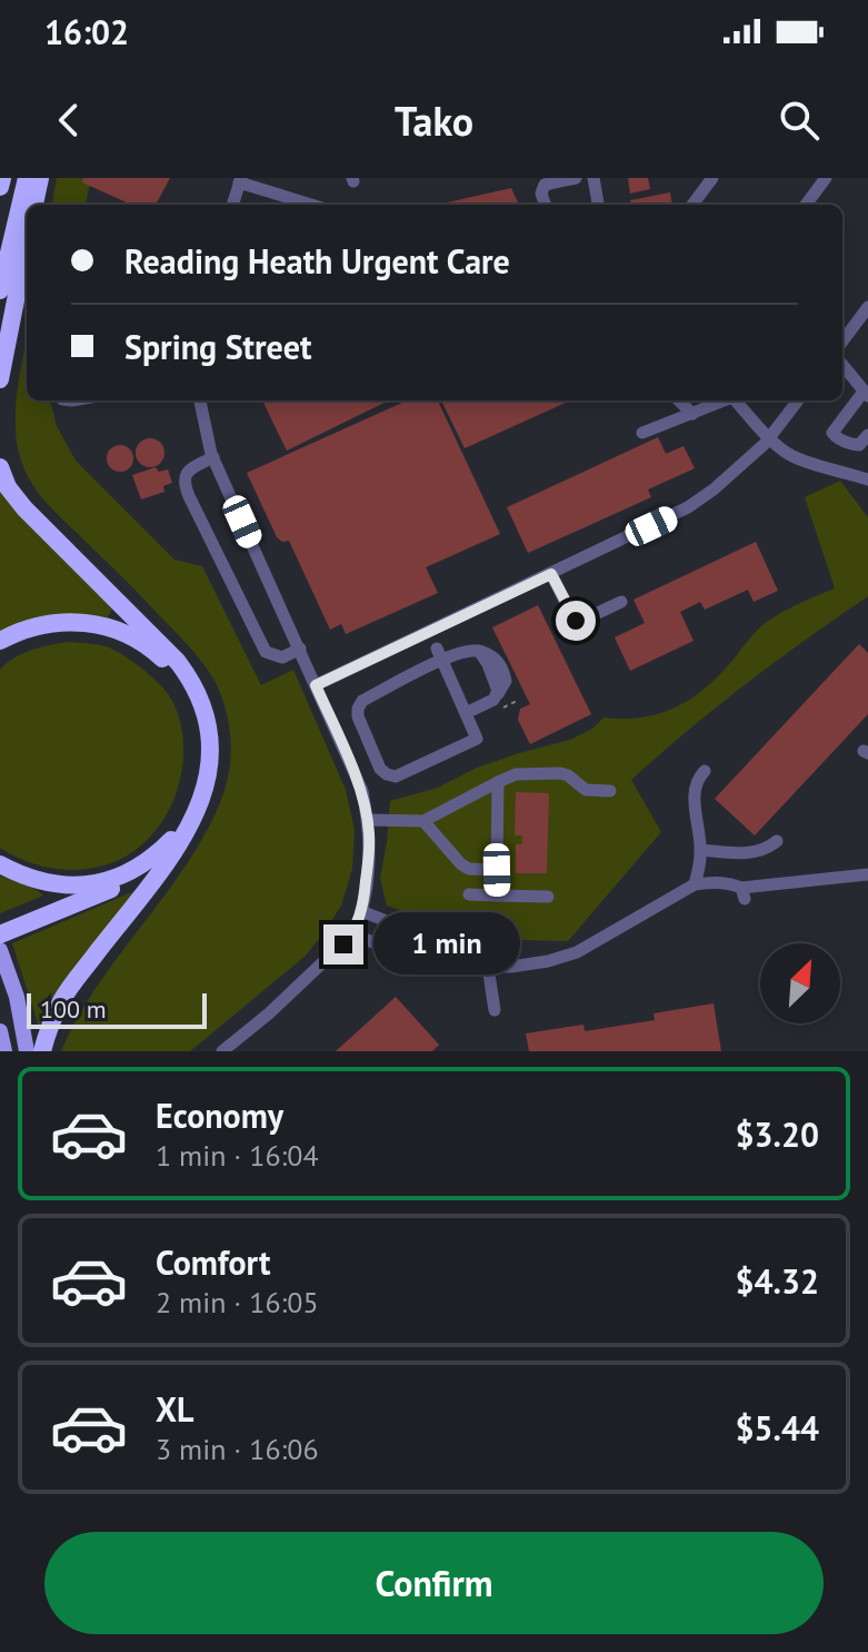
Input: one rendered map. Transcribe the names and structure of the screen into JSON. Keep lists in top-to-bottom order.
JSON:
{
  "scale_bar": "100 m",
  "north": "top right",
  "page": {
    "status": "16:02",
    "header": "Tako",
    "banner": ["Reading Heath Urgent Care", "Spring Street"],
    "bubble": "1 min",
    "scale": "100 m",
    "list": [
      {
        "name": "Economy",
        "note": "1 min · 16:04",
        "value": "$3.20"
      },
      {
        "name": "Comfort",
        "note": "2 min · 16:05",
        "value": "$4.32"
      },
      {
        "name": "XL",
        "note": "3 min · 16:06",
        "value": "$5.44"
      }
    ],
    "buttons": "Confirm"
  }
}
